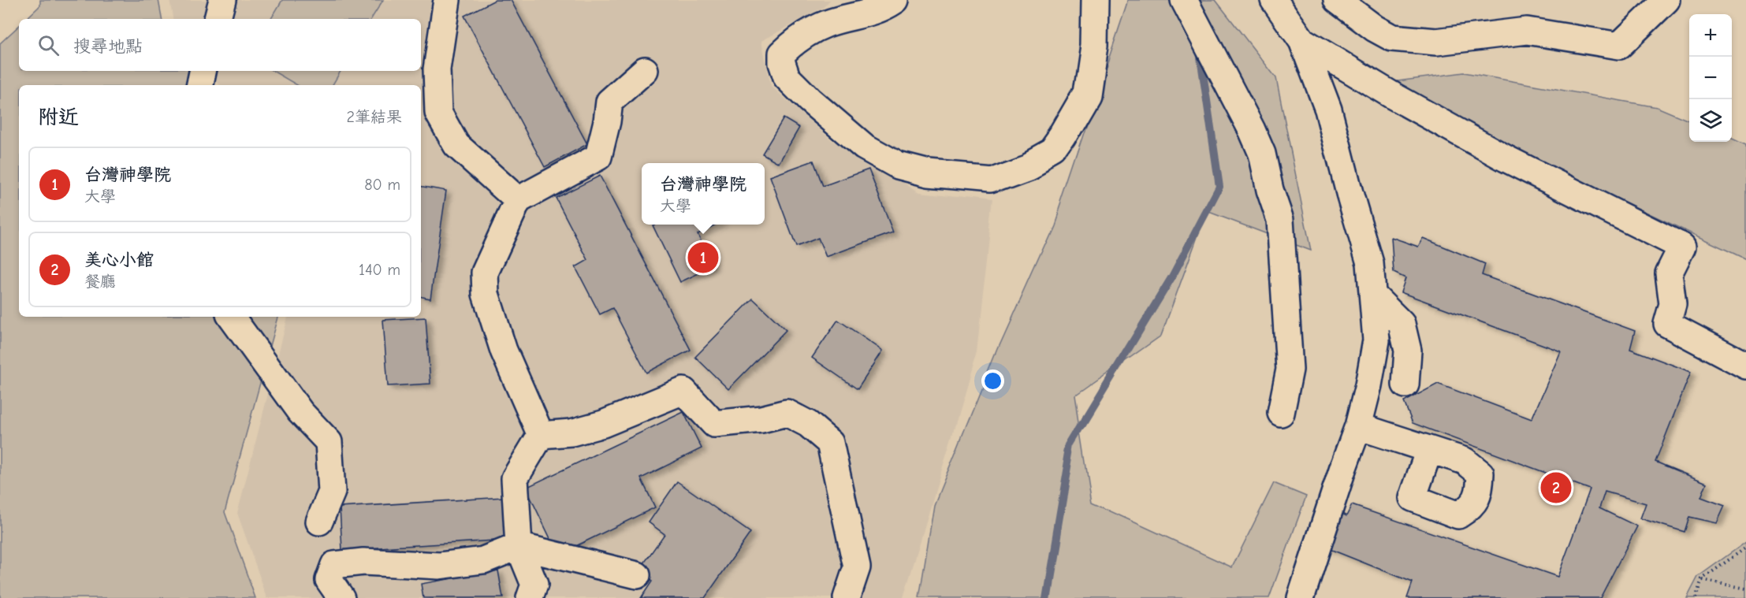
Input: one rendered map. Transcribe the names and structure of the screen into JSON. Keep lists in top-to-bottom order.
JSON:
{
  "page": {
    "map_buttons": ["+", "−"],
    "search": "搜尋地點",
    "heading": ["附近", "2筆結果"],
    "list": [
      {
        "mark": "1",
        "name": "台灣神學院",
        "note": "大學",
        "value": "80 m"
      },
      {
        "mark": "2",
        "name": "美心小館",
        "note": "餐廳",
        "value": "140 m"
      }
    ],
    "popup": ["台灣神學院", "大學"],
    "pins": ["1", "2"]
  }
}
